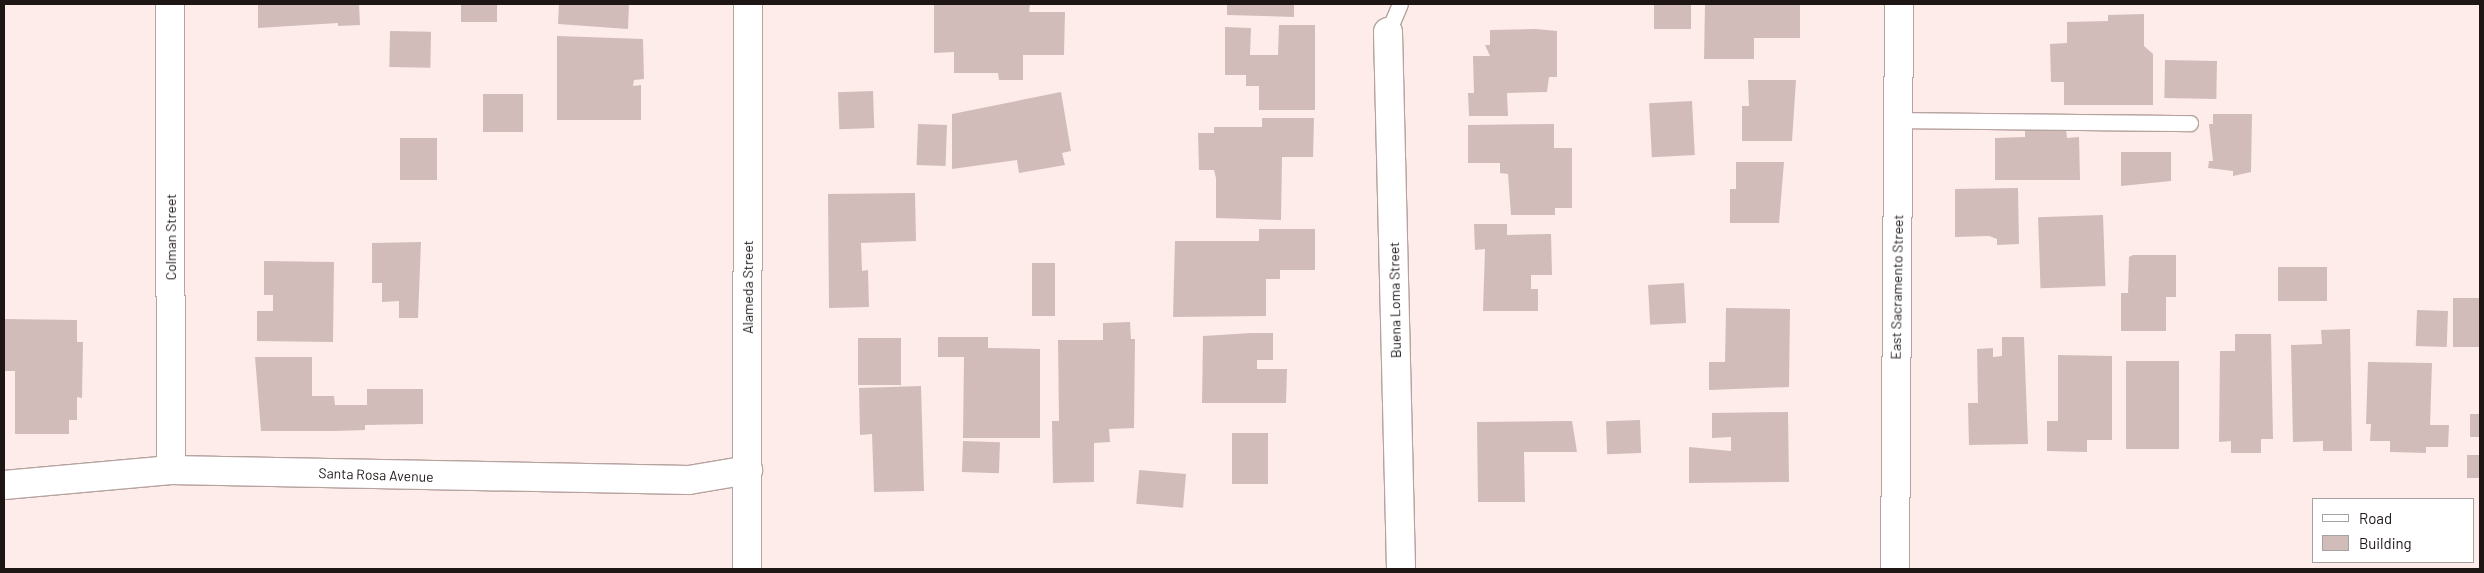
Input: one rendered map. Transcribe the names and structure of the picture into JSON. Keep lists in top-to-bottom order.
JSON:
{
  "streets": {
    "street": [
      "Colman Street",
      "Alameda Street",
      "East Sacramento Street",
      "Buena Loma Street",
      "Santa Rosa Avenue"
    ]
  },
  "crossings": [
    ["Colman Street", "Santa Rosa Avenue"],
    ["Alameda Street", "Santa Rosa Avenue"]
  ],
  "legend": ["Road", "Building"]
}
